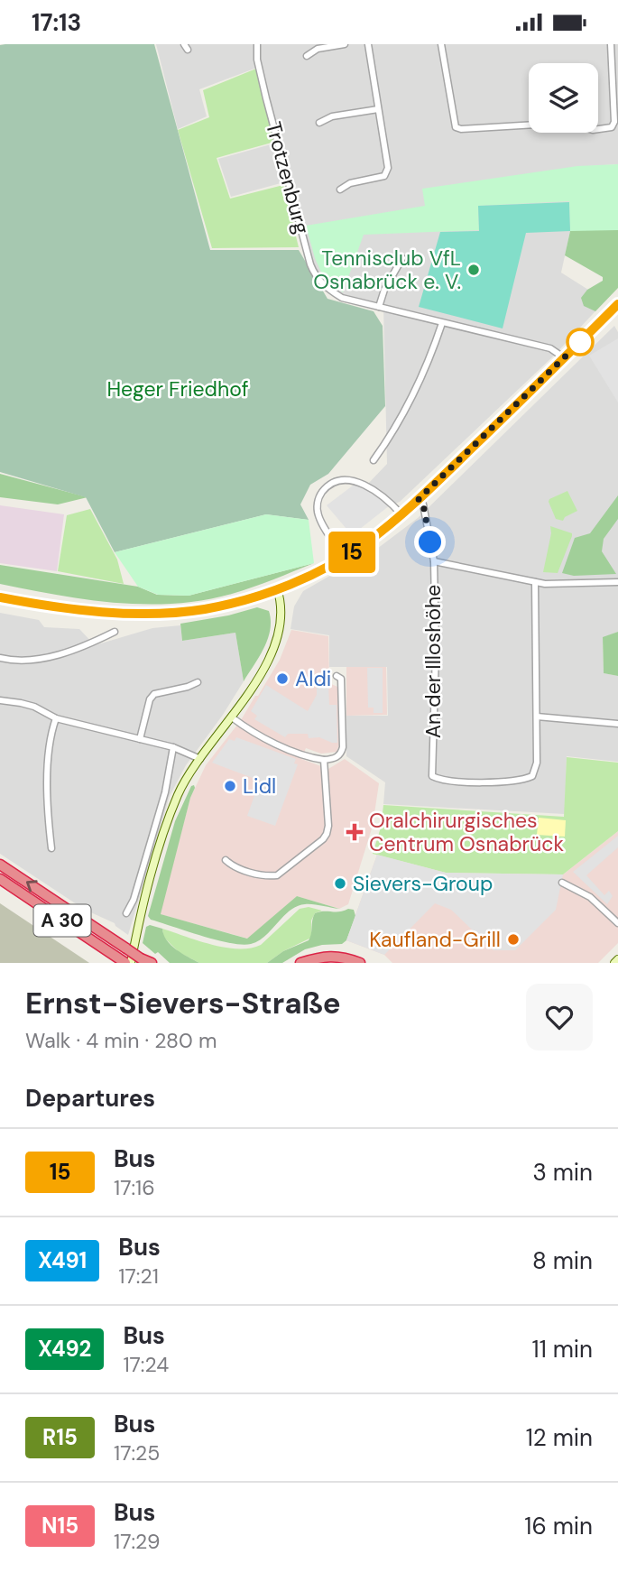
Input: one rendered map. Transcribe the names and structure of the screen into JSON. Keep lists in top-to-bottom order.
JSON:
{
  "streets": {
    "highway": ["A 30"],
    "street": ["Trotzenburg", "An der Illoshöhe"]
  },
  "parks": ["Heger Friedhof"],
  "places": {
    "other": [
      "Tennisclub VfL Osnabrück e. V.",
      "Aldi",
      "Lidl",
      "Sievers-Group",
      "Kaufland-Grill"
    ],
    "health": ["Oralchirurgisches Centrum Osnabrück"]
  },
  "lines": ["bus line 15"],
  "page": {
    "status": "17:13",
    "on_map": "15",
    "heading": [
      ["Ernst-Sievers-Straße", "Walk · 4 min · 280 m"],
      "Departures"
    ],
    "list": [
      {
        "mark": "15",
        "name": "Bus",
        "note": "17:16",
        "value": "3 min"
      },
      {
        "mark": "X491",
        "name": "Bus",
        "note": "17:21",
        "value": "8 min"
      },
      {
        "mark": "X492",
        "name": "Bus",
        "note": "17:24",
        "value": "11 min"
      },
      {
        "mark": "R15",
        "name": "Bus",
        "note": "17:25",
        "value": "12 min"
      },
      {
        "mark": "N15",
        "name": "Bus",
        "note": "17:29",
        "value": "16 min"
      }
    ]
  }
}
